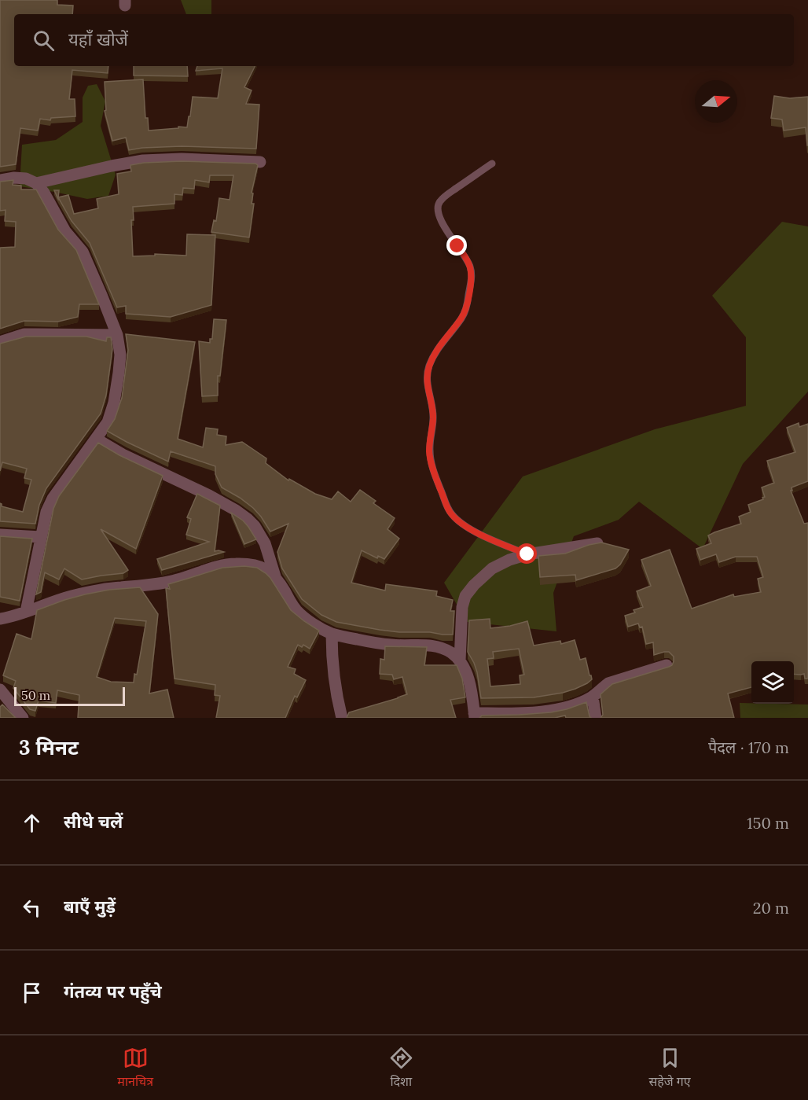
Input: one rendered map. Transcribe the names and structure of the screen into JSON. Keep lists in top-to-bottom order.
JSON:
{
  "scale_bar": "50 m",
  "north": "right",
  "page": {
    "search": "यहाँ खोजें",
    "scale": "50 m",
    "heading": ["3 मिनट", "पैदल · 170 m"],
    "list": [
      ["सीधे चलें", "150 m"],
      ["बाएँ मुड़ें", "20 m"],
      "गंतव्य पर पहुँचे"
    ],
    "nav": ["मानचित्र", "दिशा", "सहेजे गए"]
  }
}
